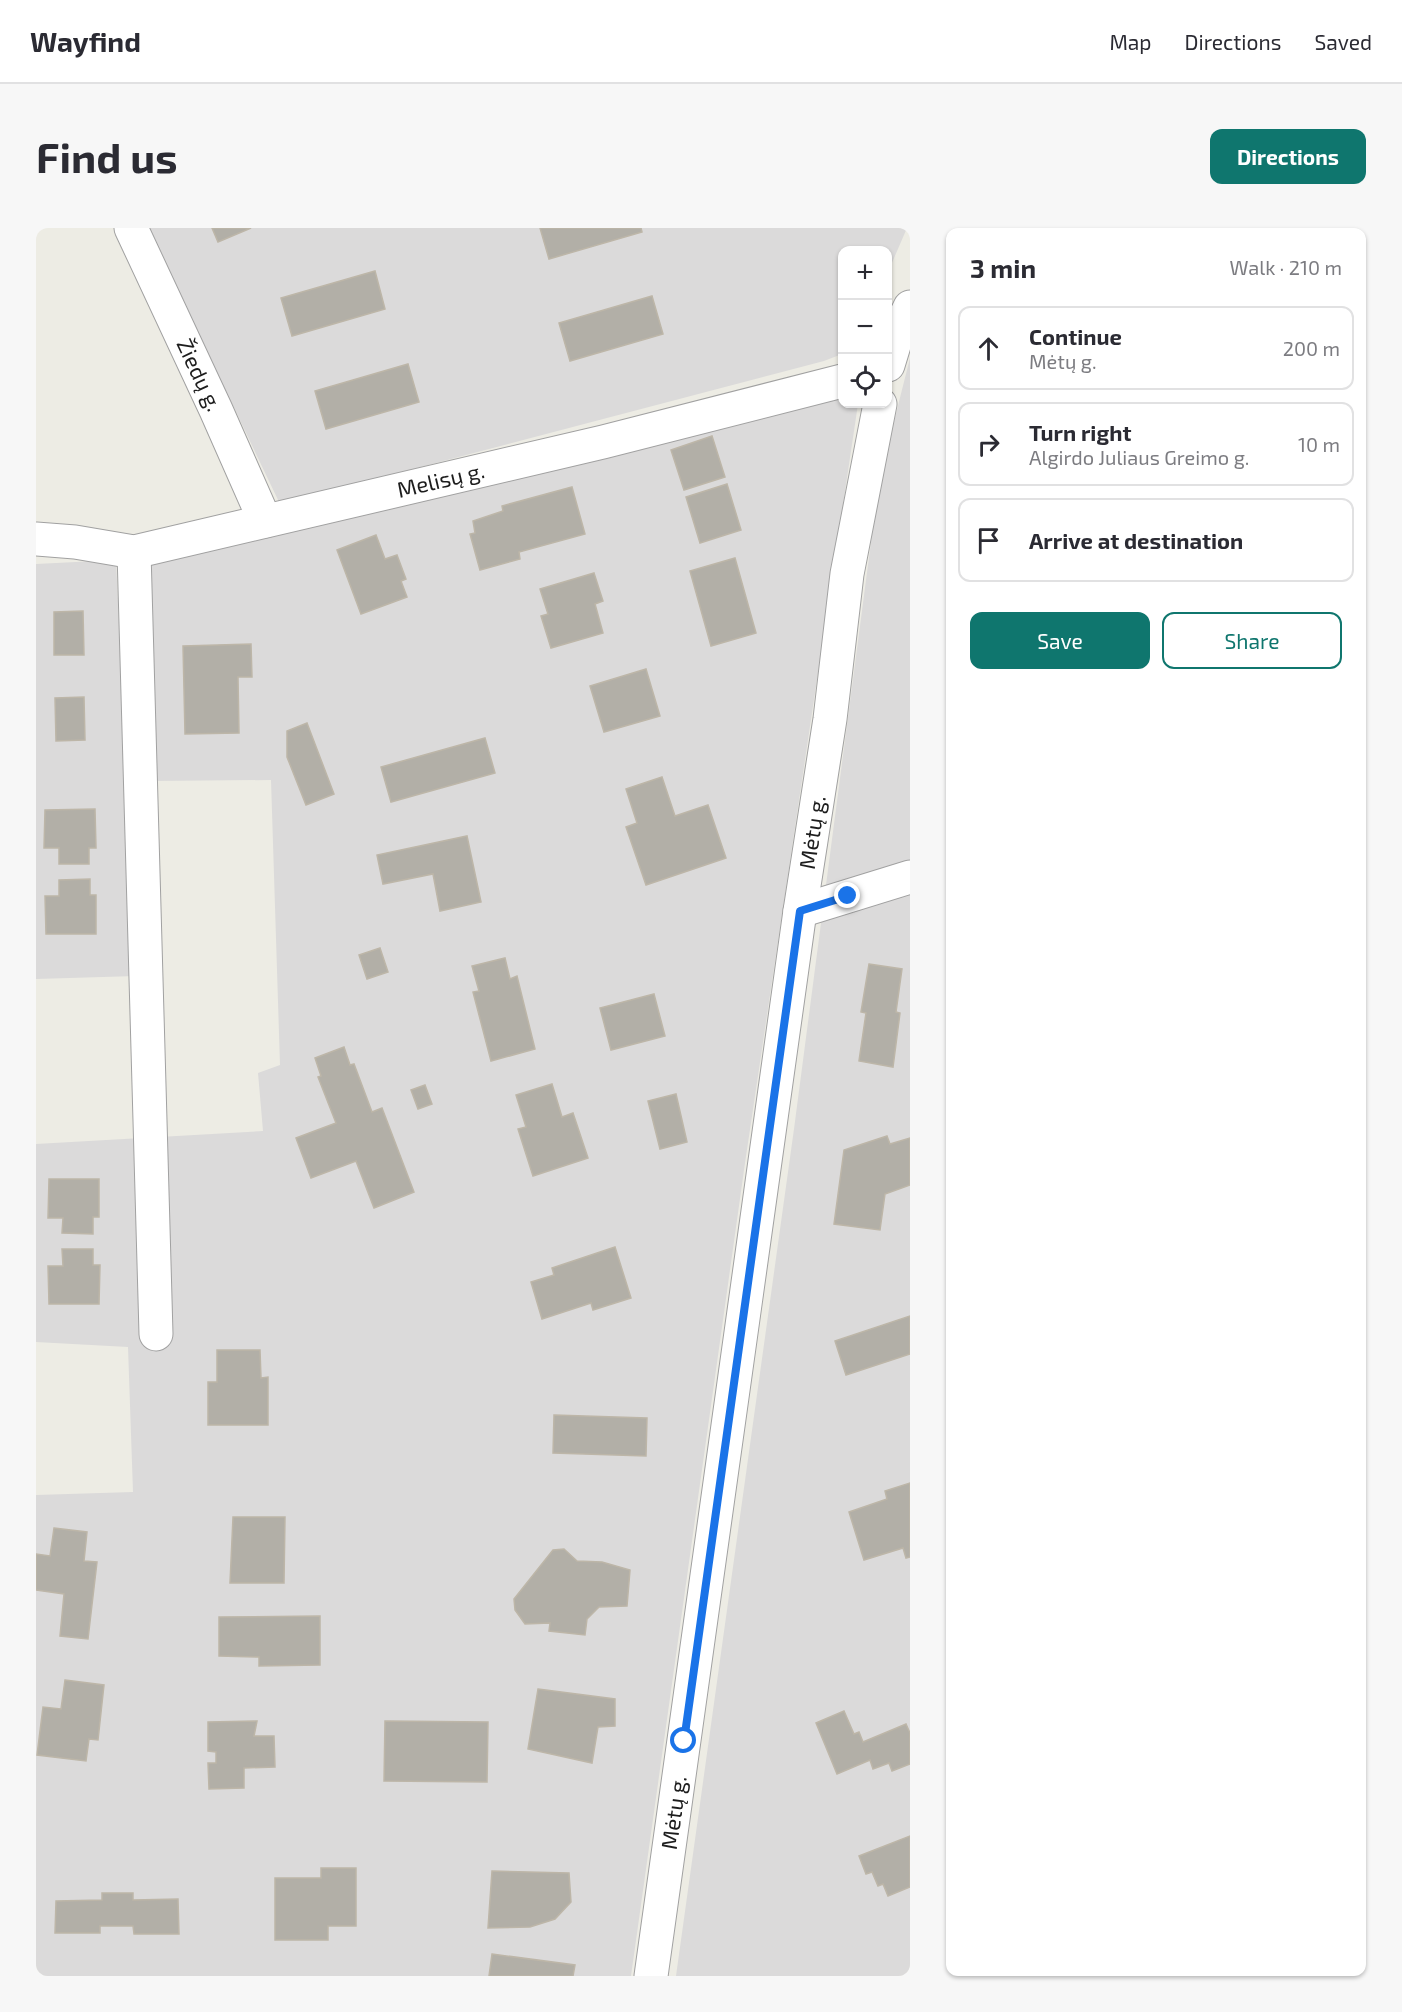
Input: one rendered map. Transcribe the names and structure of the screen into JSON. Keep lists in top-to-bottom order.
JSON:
{
  "streets": {
    "street": ["Žiedų g.", "Melisų g.", "Mėtų g."]
  },
  "crossings": [
    ["Žiedų g.", "Melisų g."]
  ],
  "page": {
    "header": "Wayfind",
    "nav": ["Map", "Directions", "Saved"],
    "buttons": [
      "Directions",
      ["Save", "Share"]
    ],
    "title": "Find us",
    "heading": ["3 min", "Walk · 210 m"],
    "map_buttons": ["+", "−"],
    "list": [
      ["Continue", "Mėtų g.", "200 m"],
      ["Turn right", "Algirdo Juliaus Greimo g.", "10 m"],
      "Arrive at destination"
    ]
  }
}
